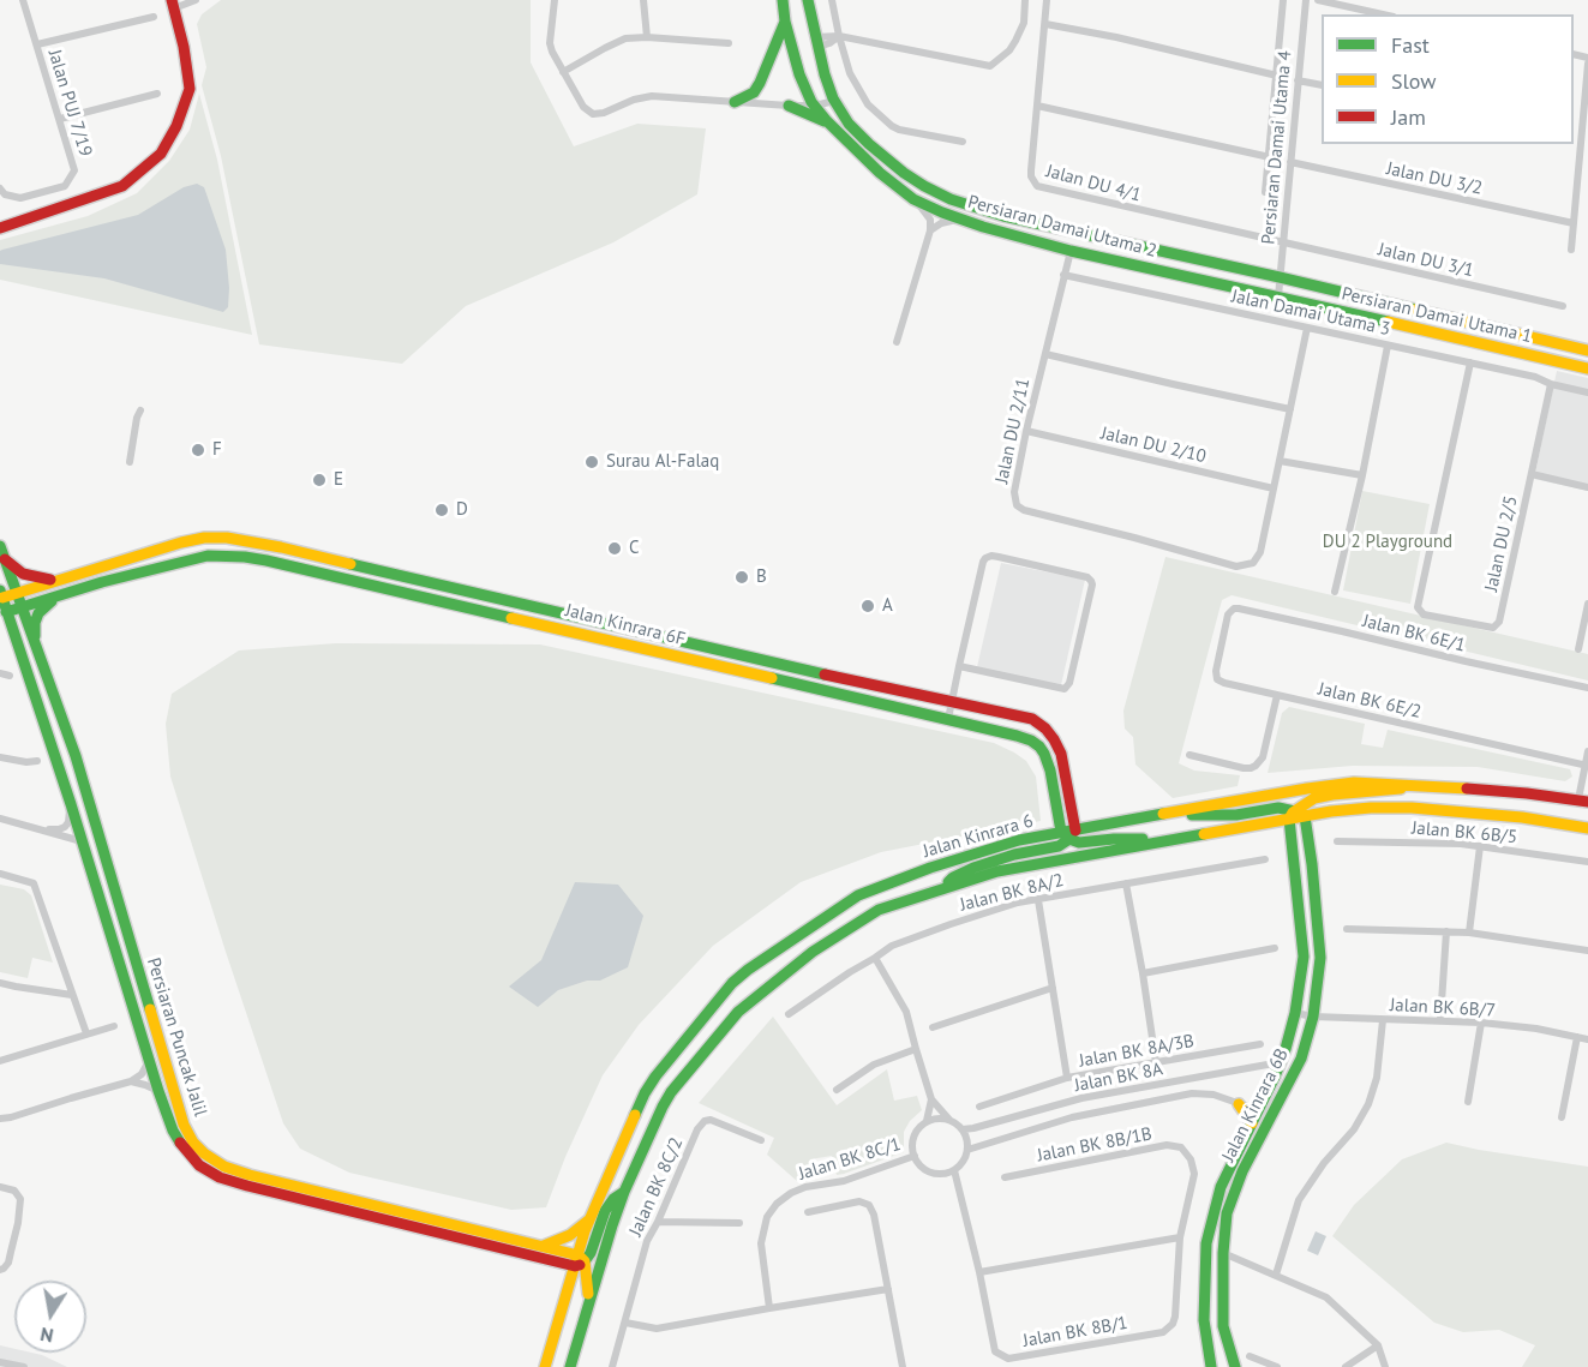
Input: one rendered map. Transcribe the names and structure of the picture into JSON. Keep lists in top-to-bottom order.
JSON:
{
  "streets": {
    "main road": [
      "Persiaran Damai Utama 2",
      "Persiaran Damai Utama 1",
      "Jalan Kinrara 6F",
      "Jalan Kinrara 6",
      "Persiaran Puncak Jalil",
      "Jalan Kinrara 6B"
    ],
    "street": [
      "Jalan PUJ 7/19",
      "Persiaran Damai Utama 4",
      "Jalan DU 3/2",
      "Jalan DU 4/1",
      "Jalan DU 3/1",
      "Jalan Damai Utama 3",
      "Jalan DU 2/11",
      "Jalan DU 2/10",
      "Jalan DU 2/5",
      "Jalan BK 6E/1",
      "Jalan BK 6E/2",
      "Jalan BK 6B/5",
      "Jalan BK 8A/2",
      "Jalan BK 6B/7",
      "Jalan BK 8A/3B",
      "Jalan BK 8A",
      "Jalan BK 8B/1B",
      "Jalan BK 8C/1",
      "Jalan BK 8C/2",
      "Jalan BK 8B/1"
    ]
  },
  "crossings": [
    ["Persiaran Damai Utama 4", "Jalan DU 3/2"],
    ["Persiaran Damai Utama 4", "Jalan DU 4/1"],
    ["Persiaran Damai Utama 4", "Persiaran Damai Utama 2"],
    ["Persiaran Damai Utama 4", "Jalan DU 3/1"],
    ["Persiaran Damai Utama 4", "Persiaran Damai Utama 1"],
    ["Jalan DU 4/1", "Jalan DU 3/1"],
    ["Persiaran Damai Utama 2", "Persiaran Damai Utama 1"],
    ["Persiaran Damai Utama 2", "Jalan DU 2/11"],
    ["Jalan Damai Utama 3", "Jalan DU 2/11"],
    ["Jalan Damai Utama 3", "Jalan DU 2/5"],
    ["Jalan DU 2/11", "Jalan DU 2/10"],
    ["Jalan Kinrara 6F", "Jalan Kinrara 6"],
    ["Jalan Kinrara 6F", "Persiaran Puncak Jalil"],
    ["Jalan BK 6E/1", "Jalan BK 6E/2"],
    ["Jalan Kinrara 6", "Persiaran Puncak Jalil"],
    ["Jalan BK 6B/7", "Jalan Kinrara 6B"],
    ["Jalan BK 8A", "Jalan Kinrara 6B"],
    ["Jalan BK 8A", "Jalan BK 8C/1"],
    ["Jalan BK 8A", "Jalan BK 8B/1"],
    ["Jalan BK 8B/1B", "Jalan BK 8B/1"],
    ["Jalan BK 8C/1", "Jalan BK 8B/1"]
  ],
  "parks": ["DU 2 Playground"],
  "places": [
    "F",
    "Surau Al-Falaq",
    "E",
    "D",
    "C",
    "B",
    "A"
  ],
  "legend": ["Fast", "Slow", "Jam"],
  "north": "bottom"
}
